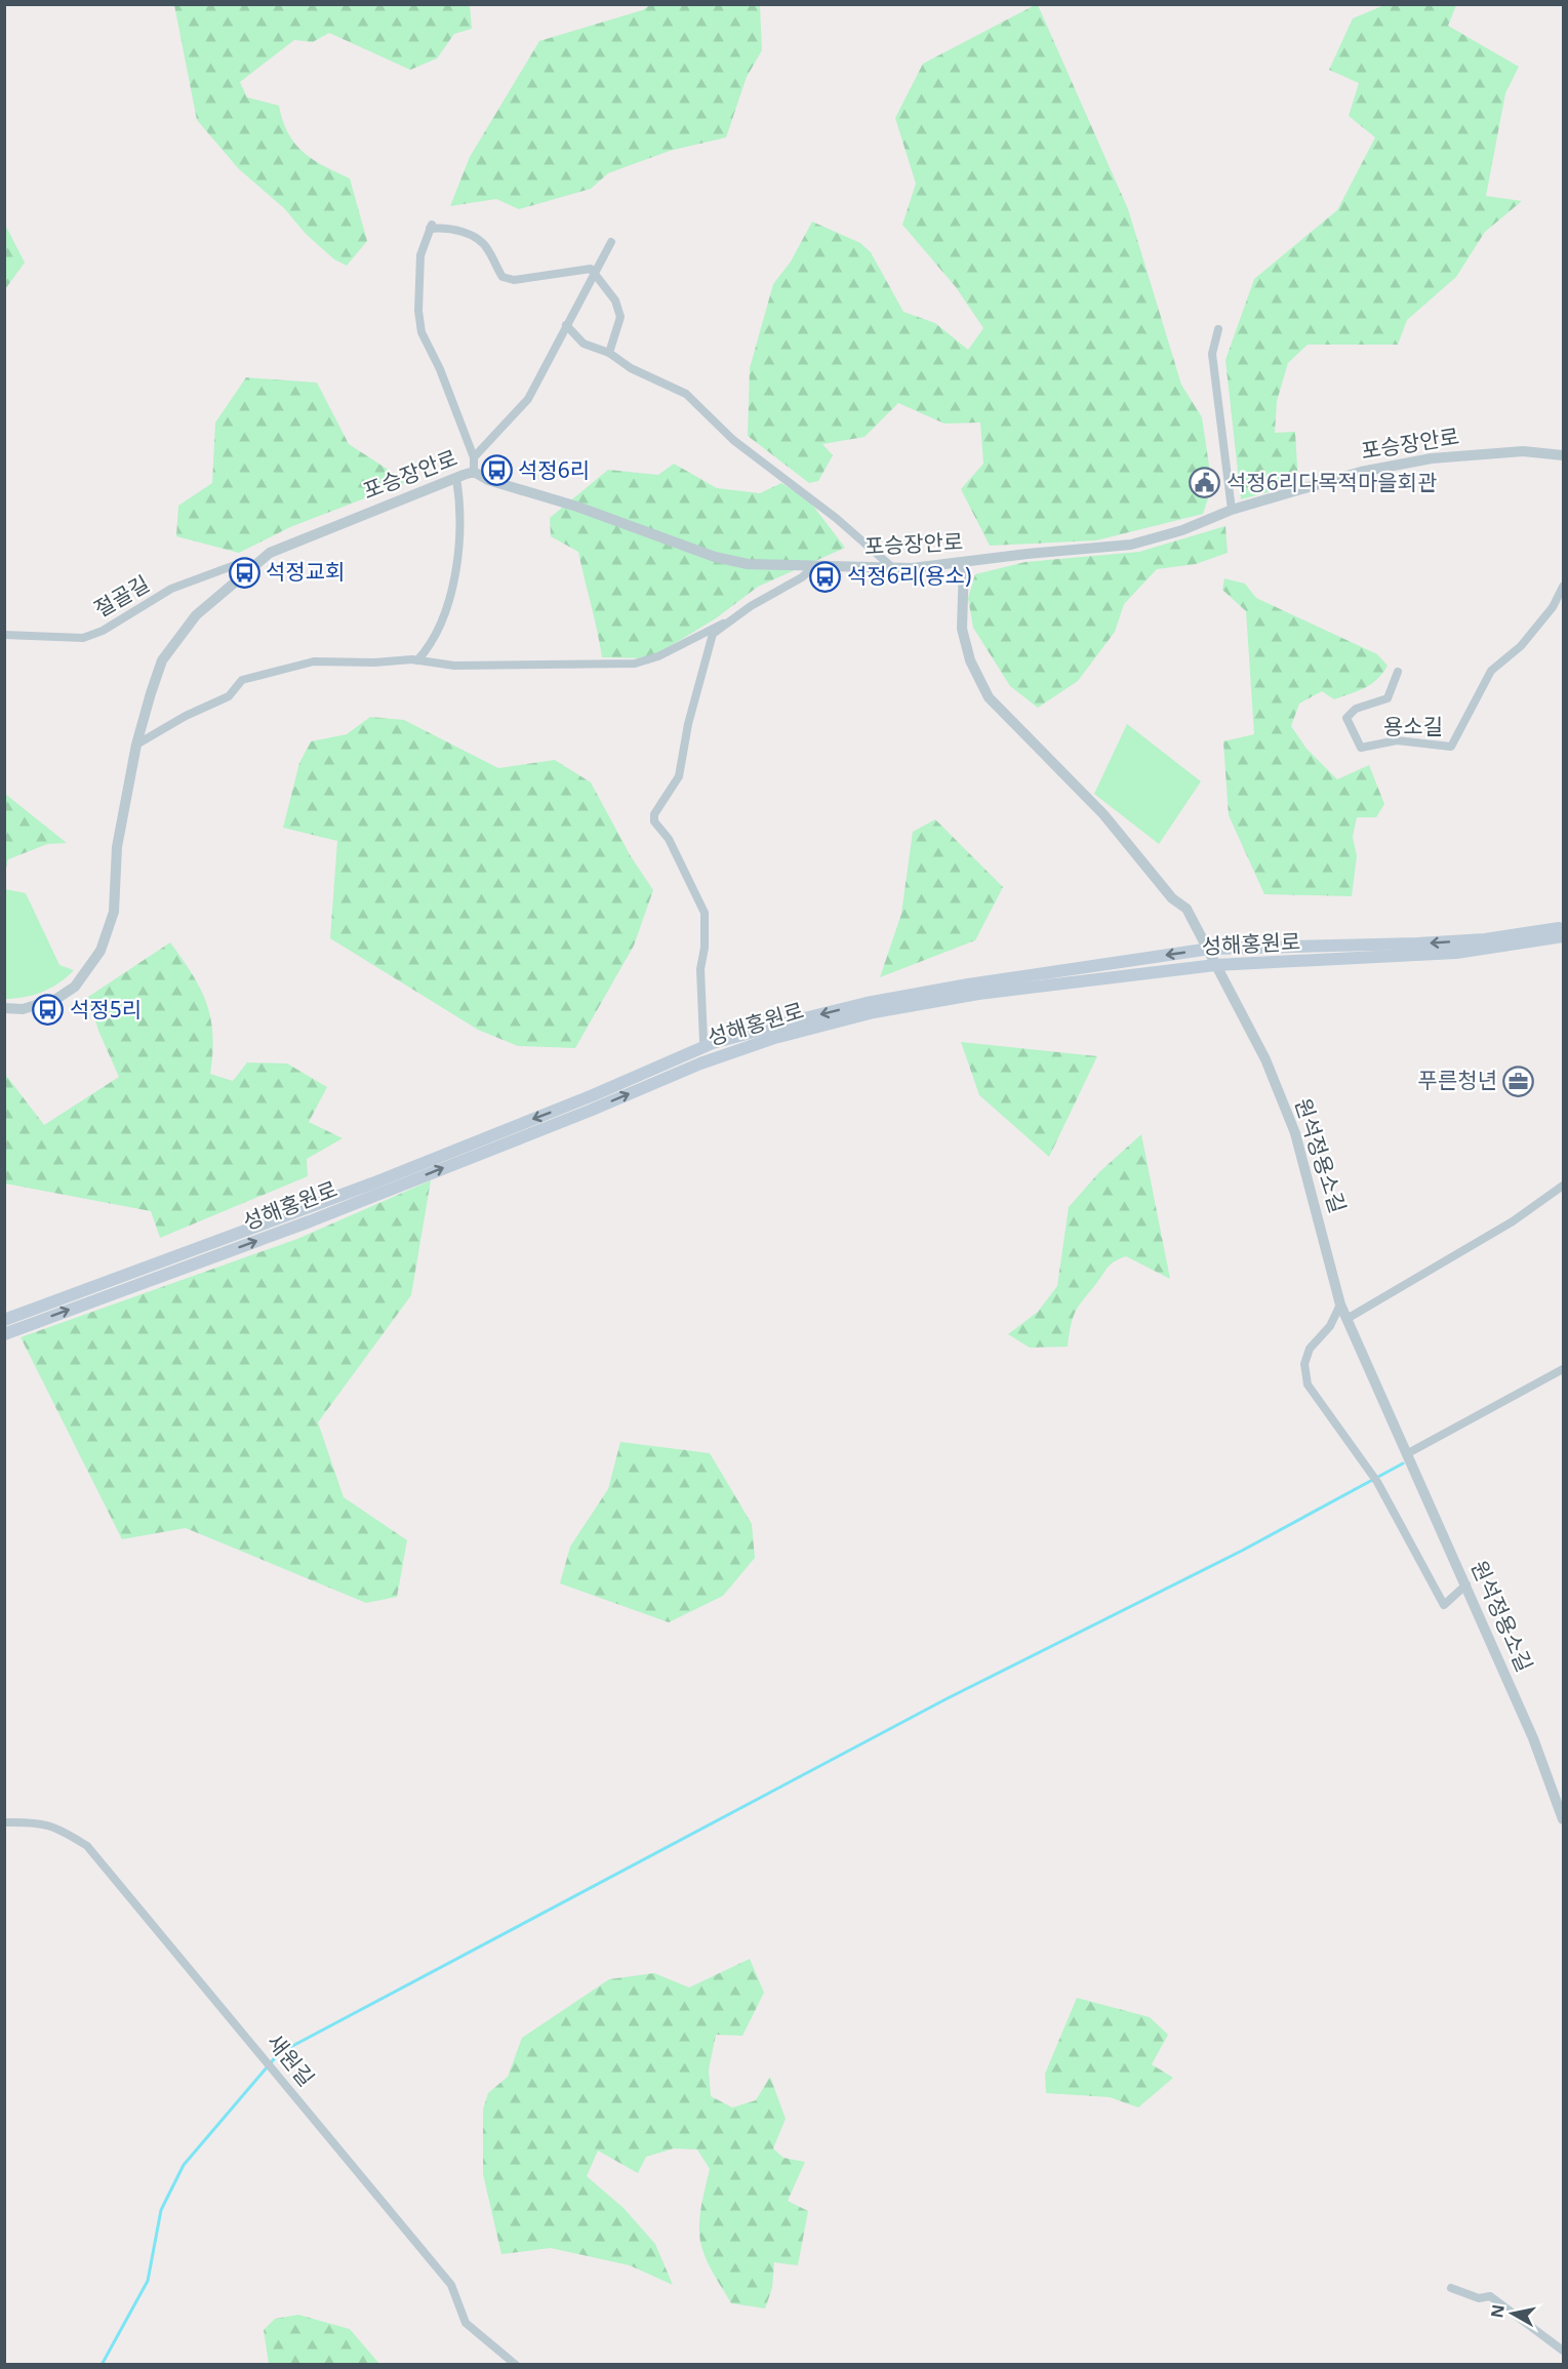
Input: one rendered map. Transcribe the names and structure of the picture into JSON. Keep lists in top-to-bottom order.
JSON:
{
  "streets": {
    "main road": ["성해홍원로"],
    "street": [
      "포승장안로",
      "절골길",
      "용소길",
      "원석정용소길",
      "새원길"
    ]
  },
  "crossings": [
    ["포승장안로", "절골길"],
    ["포승장안로", "원석정용소길"],
    ["성해홍원로", "원석정용소길"]
  ],
  "places": {
    "bus stop": [
      "석정6리",
      "석정교회",
      "석정6리(용소)",
      "석정5리"
    ],
    "public building": ["석정6리다목적마을회관"],
    "office": ["푸른청년"]
  },
  "north": "left"
}
